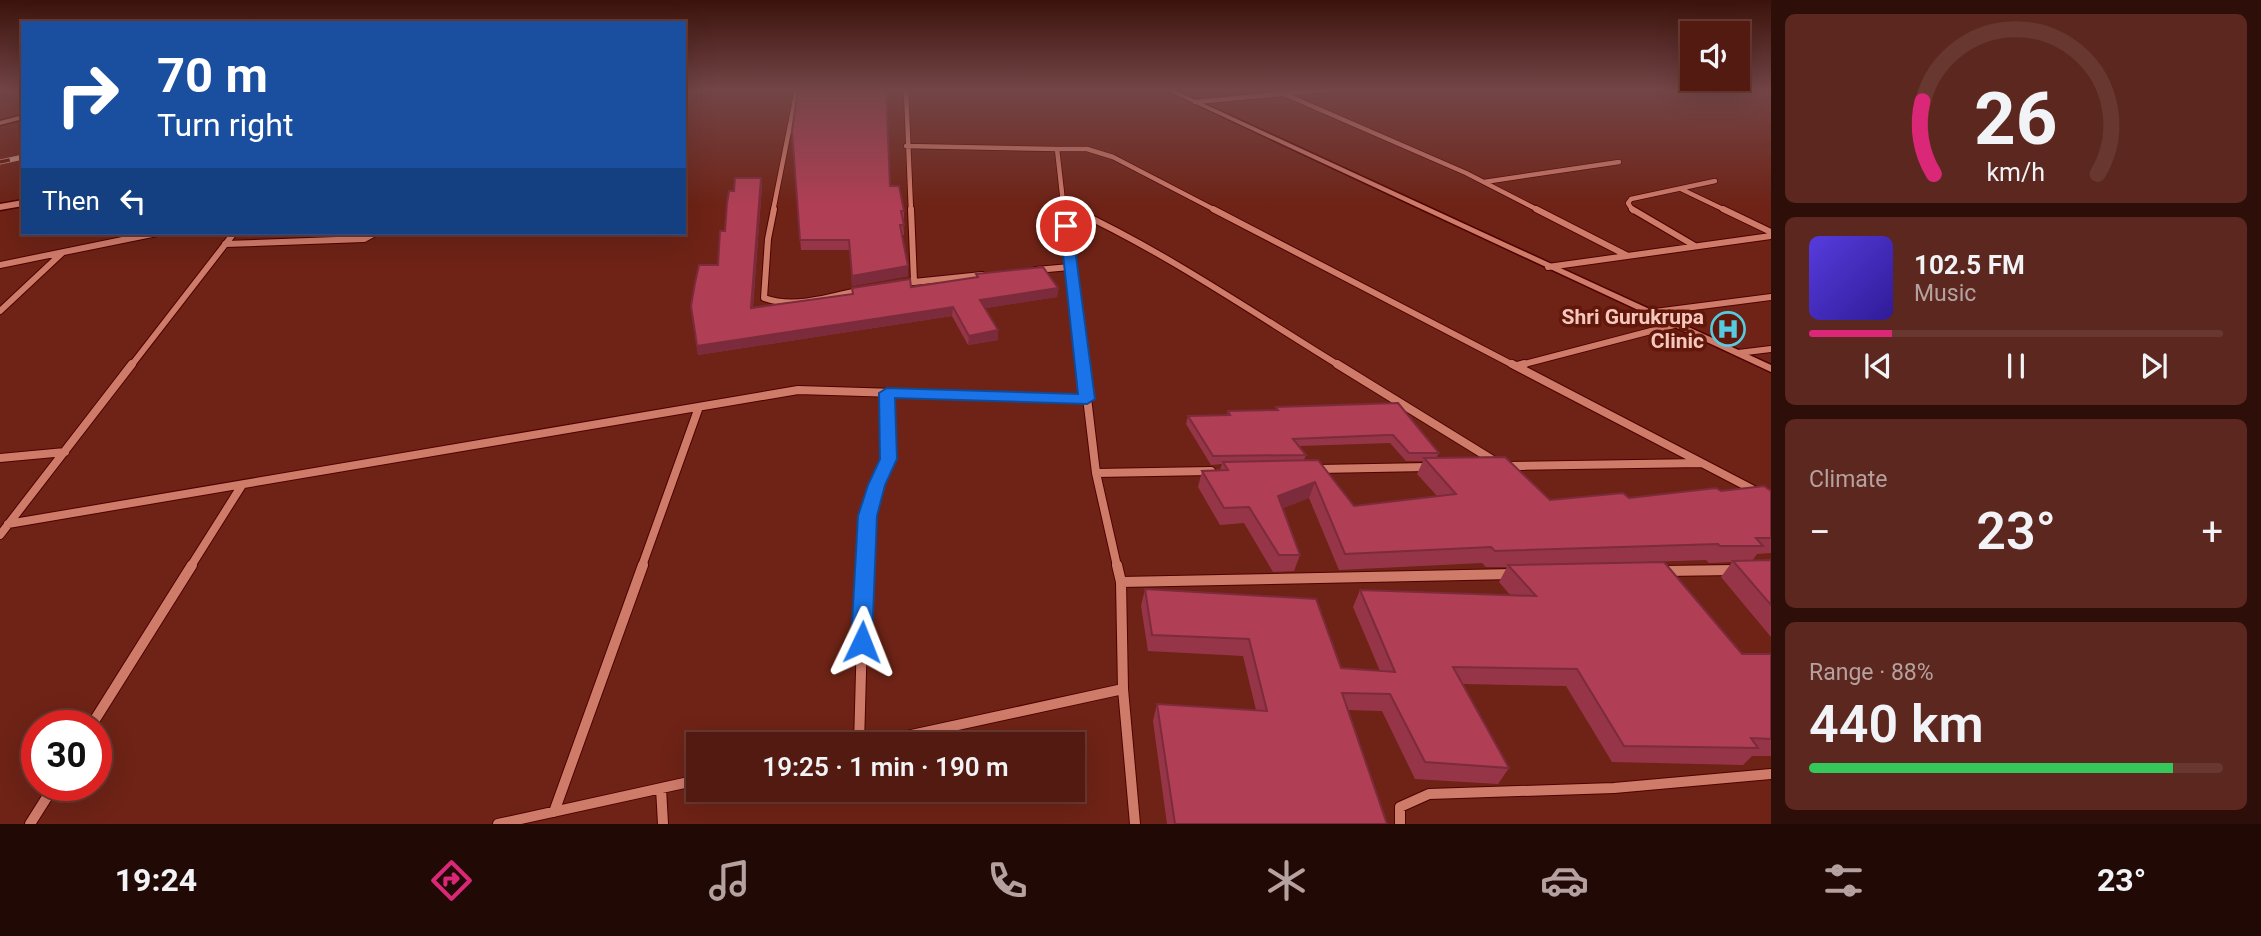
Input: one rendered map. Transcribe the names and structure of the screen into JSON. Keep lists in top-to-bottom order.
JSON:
{
  "places": {
    "hospital": ["Shri Gurukrupa Clinic"]
  },
  "page": {
    "turn": ["70 m", "Turn right"],
    "then": "Then",
    "song": ["102.5 FM", "Music"],
    "tile": [
      "Climate",
      ["Range · 88%", "440 km"]
    ],
    "heat": ["−", "23°", "+"],
    "limit": "30",
    "trip": "19:25 · 1 min · 190 m",
    "tabs": ["19:24", "23°"],
    "gauge": ["26", "km/h"]
  }
}
